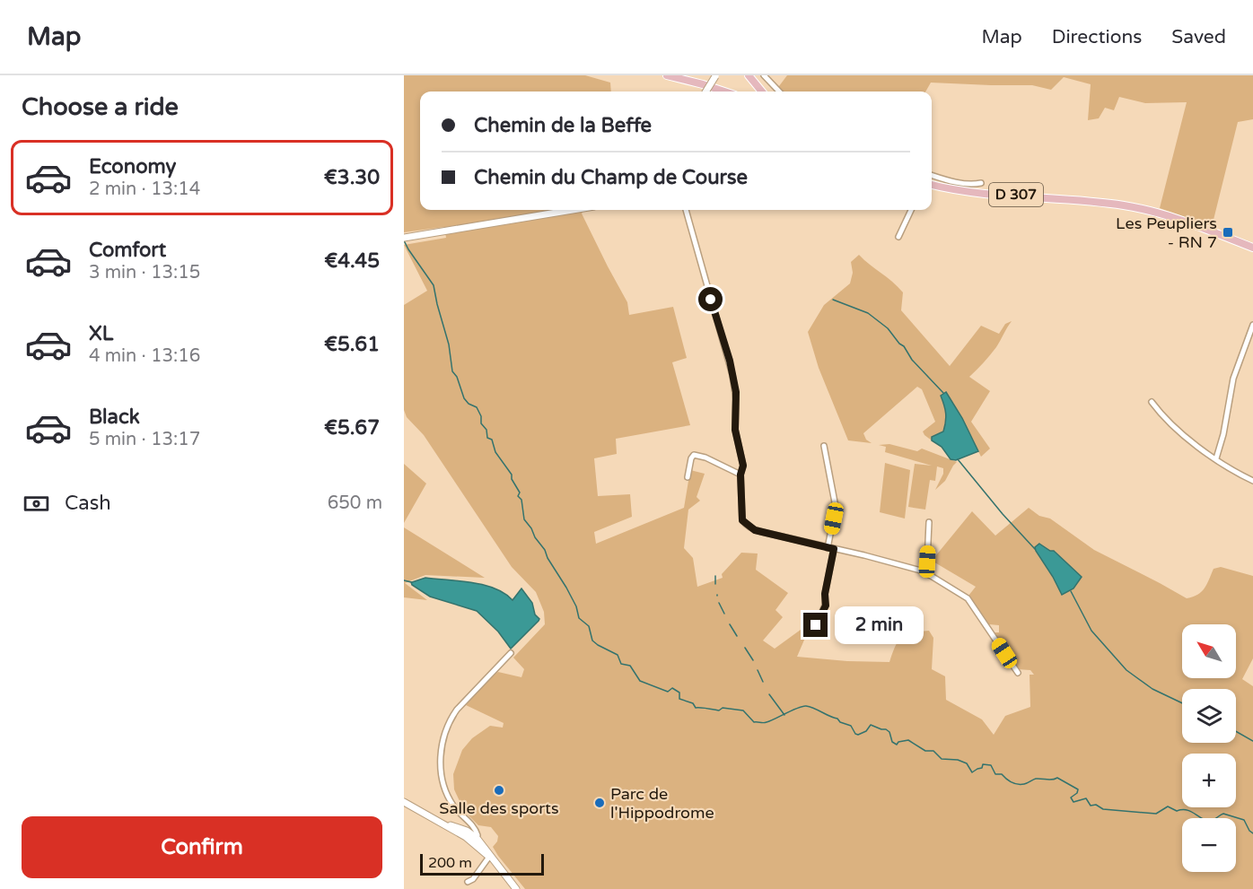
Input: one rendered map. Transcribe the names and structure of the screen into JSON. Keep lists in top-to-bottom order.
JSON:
{
  "streets": {
    "main road": ["D 307"]
  },
  "places": {
    "transit": ["Les Peupliers - RN 7"],
    "other": ["Salle des sports", "Parc de l'Hippodrome"]
  },
  "scale_bar": "200 m",
  "north": "top left",
  "page": {
    "header": "Map",
    "nav": ["Map", "Directions", "Saved"],
    "heading": "Choose a ride",
    "banner": ["Chemin de la Beffe", "Chemin du Champ de Course"],
    "list": [
      {
        "name": "Economy",
        "note": "2 min · 13:14",
        "value": "€3.30"
      },
      {
        "name": "Comfort",
        "note": "3 min · 13:15",
        "value": "€4.45"
      },
      {
        "name": "XL",
        "note": "4 min · 13:16",
        "value": "€5.61"
      },
      {
        "name": "Black",
        "note": "5 min · 13:17",
        "value": "€5.67"
      }
    ],
    "pay": ["Cash", "650 m"],
    "bubble": "2 min",
    "map_buttons": ["+", "−"],
    "buttons": "Confirm",
    "scale": "200 m"
  }
}
